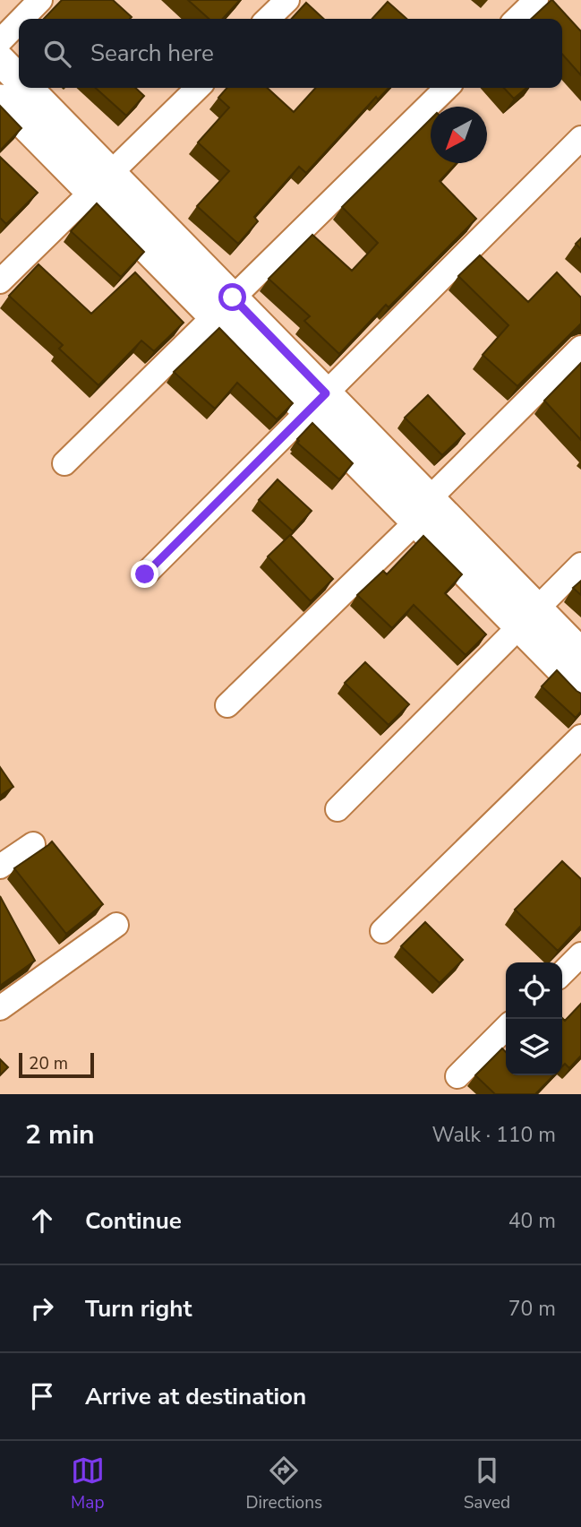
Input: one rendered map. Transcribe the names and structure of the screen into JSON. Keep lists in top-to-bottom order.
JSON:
{
  "scale_bar": "20 m",
  "north": "bottom left",
  "page": {
    "search": "Search here",
    "scale": "20 m",
    "heading": ["2 min", "Walk · 110 m"],
    "list": [
      ["Continue", "40 m"],
      ["Turn right", "70 m"],
      "Arrive at destination"
    ],
    "nav": ["Map", "Directions", "Saved"]
  }
}
